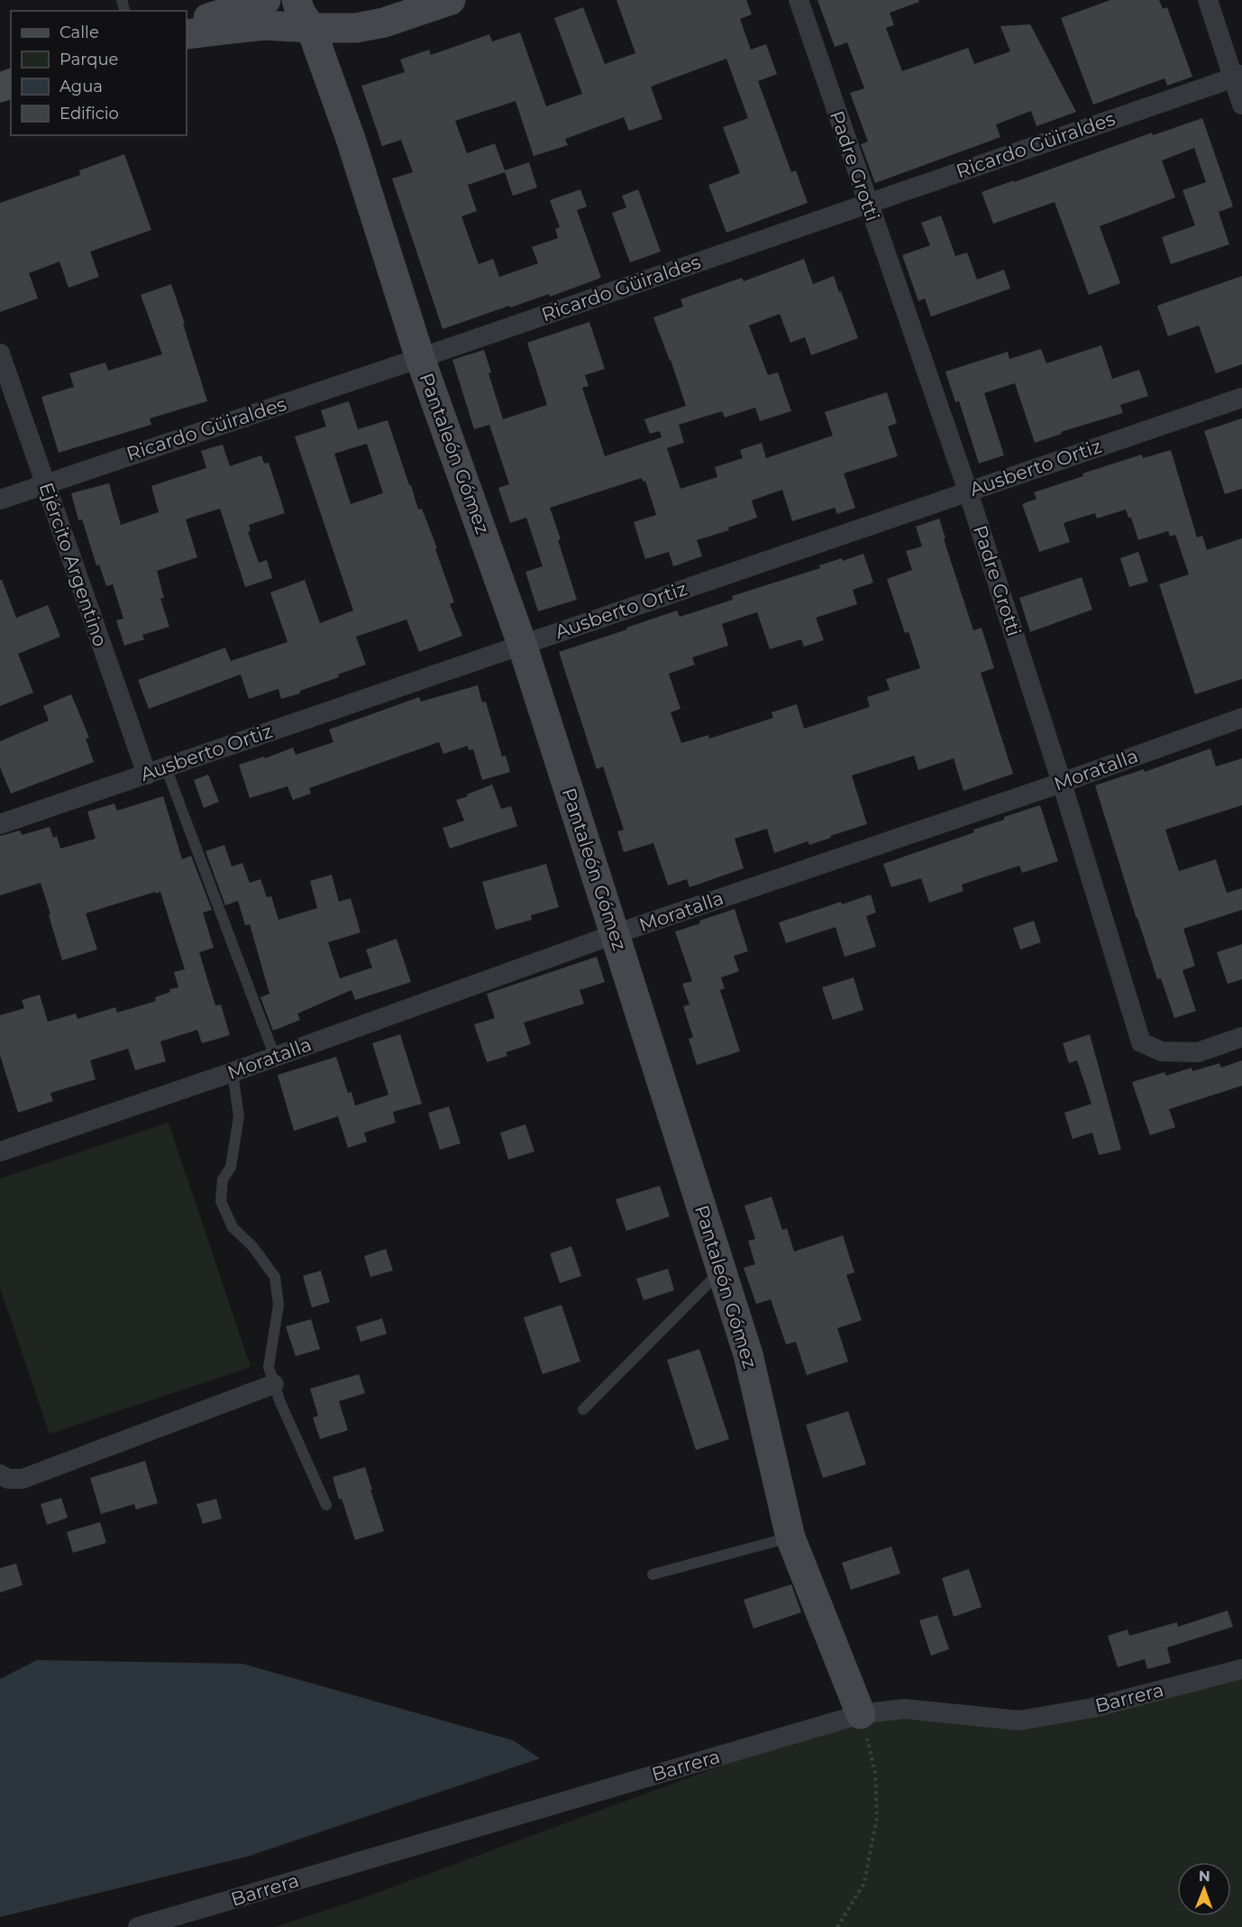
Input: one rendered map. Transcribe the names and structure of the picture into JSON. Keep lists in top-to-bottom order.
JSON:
{
  "streets": {
    "main road": ["Pantaleón Gómez"],
    "street": [
      "Ricardo Güiraldes",
      "Padre Grotti",
      "Ausberto Ortiz",
      "Ejército Argentino",
      "Moratalla",
      "Barrera"
    ]
  },
  "crossings": [
    ["Ricardo Güiraldes", "Padre Grotti"],
    ["Ricardo Güiraldes", "Pantaleón Gómez"],
    ["Ricardo Güiraldes", "Ejército Argentino"],
    ["Padre Grotti", "Ausberto Ortiz"],
    ["Padre Grotti", "Moratalla"],
    ["Pantaleón Gómez", "Ausberto Ortiz"],
    ["Pantaleón Gómez", "Moratalla"],
    ["Pantaleón Gómez", "Barrera"],
    ["Ausberto Ortiz", "Ejército Argentino"]
  ],
  "legend": [
    "Calle",
    "Parque",
    "Agua",
    "Edificio"
  ],
  "north": "top"
}
